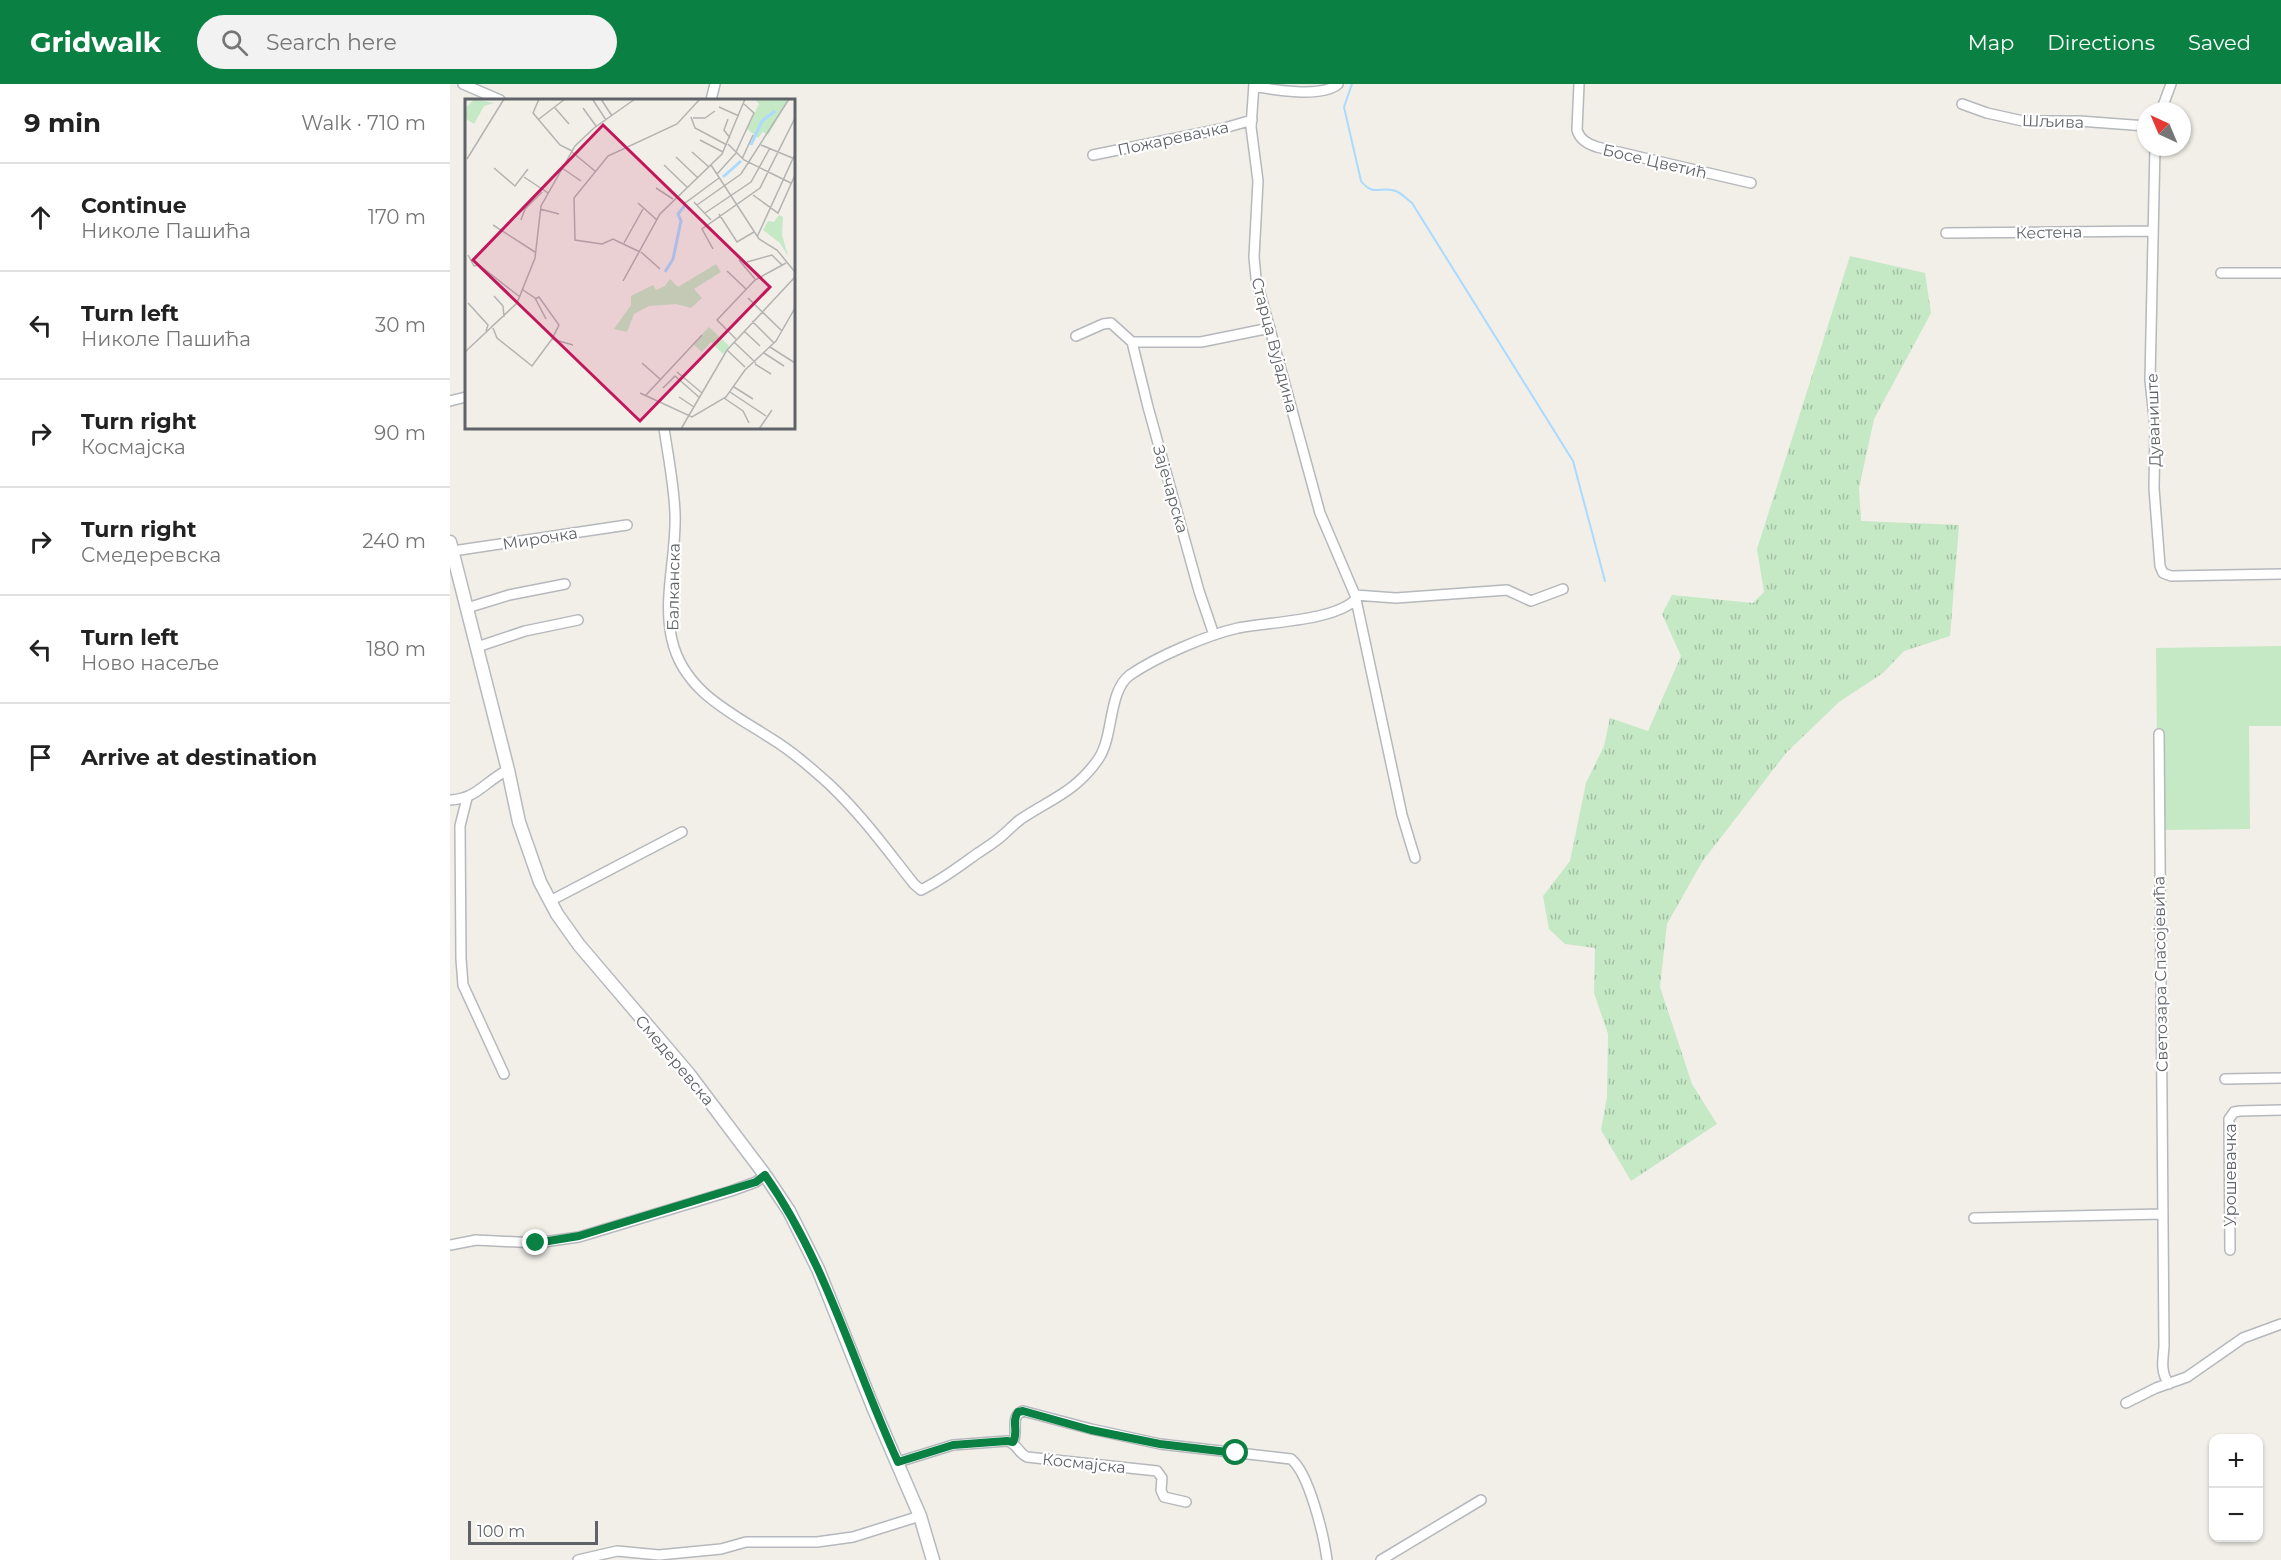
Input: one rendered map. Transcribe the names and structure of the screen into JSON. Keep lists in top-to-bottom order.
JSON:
{
  "streets": {
    "main road": ["Смедеревска"],
    "street": [
      "Шљива",
      "Пожаревачка",
      "Босе Цветић",
      "Кестена",
      "Старца Вујадина",
      "Дуваниште",
      "Зајечарска",
      "Мирочка",
      "Балканска",
      "Светозара Спасојевића",
      "Урошевачка",
      "Космајска"
    ]
  },
  "crossings": [
    ["Пожаревачка", "Старца Вујадина"],
    ["Кестена", "Дуваниште"],
    ["Зајечарска", "Балканска"],
    ["Мирочка", "Смедеревска"]
  ],
  "scale_bar": "100 m",
  "north": "top left",
  "page": {
    "header": "Gridwalk",
    "search": "Search here",
    "nav": ["Map", "Directions", "Saved"],
    "heading": ["9 min", "Walk · 710 m"],
    "list": [
      ["Continue", "Николе Пашића", "170 m"],
      ["Turn left", "Николе Пашића", "30 m"],
      ["Turn right", "Космајска", "90 m"],
      ["Turn right", "Смедеревска", "240 m"],
      ["Turn left", "Ново насеље", "180 m"],
      "Arrive at destination"
    ],
    "map_buttons": ["+", "−"],
    "scale": "100 m"
  }
}
